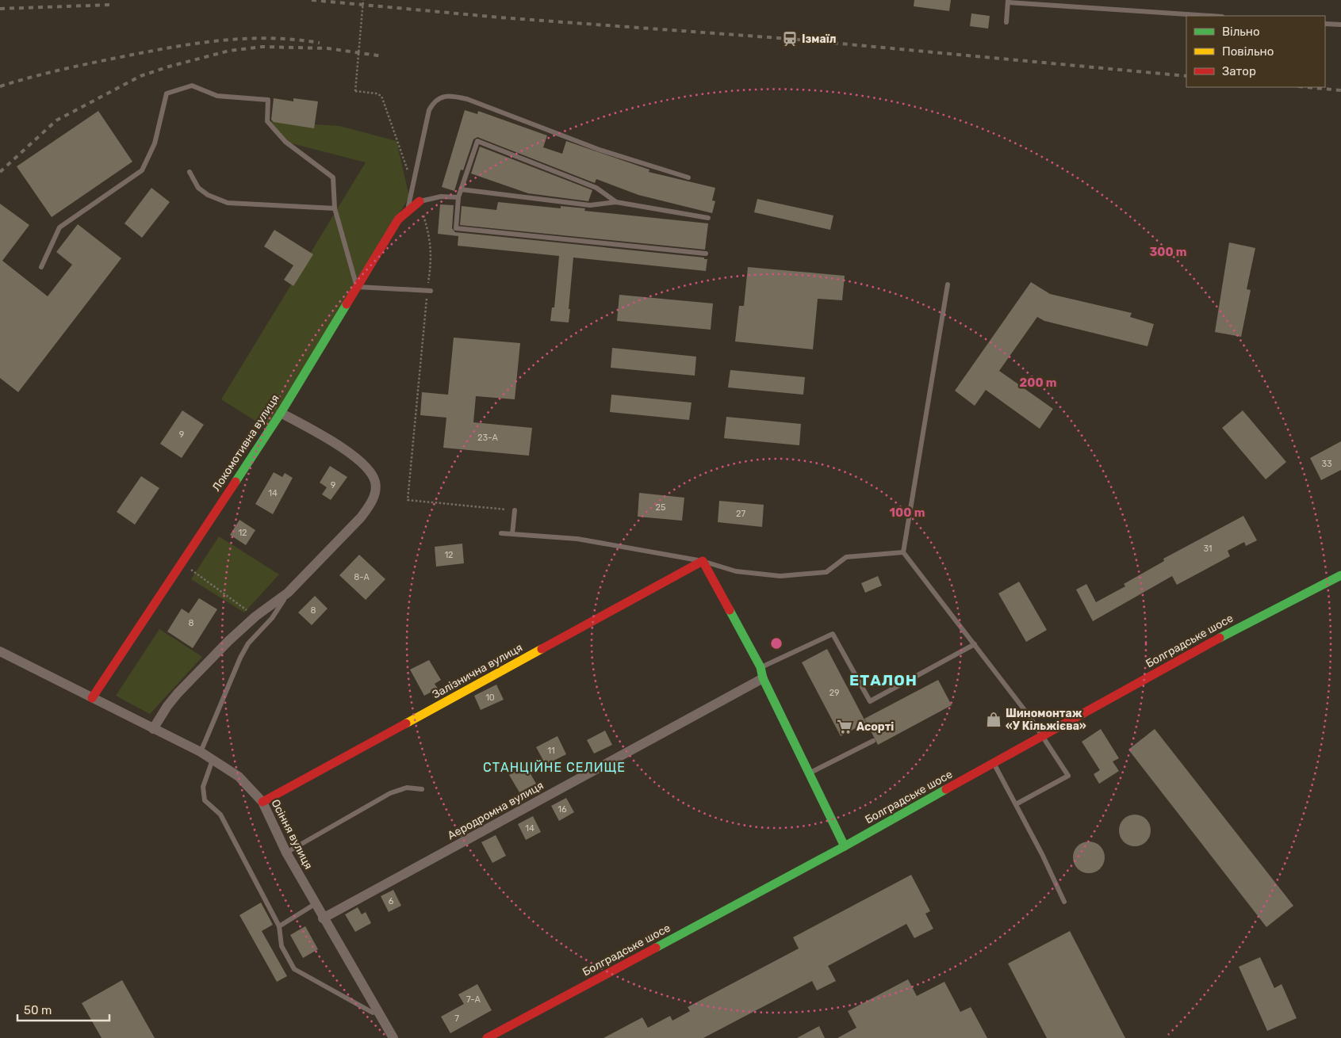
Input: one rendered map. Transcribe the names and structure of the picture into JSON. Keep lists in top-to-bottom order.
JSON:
{
  "streets": {
    "street": [
      "Локомотивна вулиця",
      "Болградське шосе",
      "Залізнична вулиця",
      "Аеродромна вулиця",
      "Осіння вулиця"
    ]
  },
  "crossings": [
    ["Локомотивна вулиця", "Осіння вулиця"],
    ["Залізнична вулиця", "Осіння вулиця"],
    ["Аеродромна вулиця", "Осіння вулиця"]
  ],
  "districts": ["ЕТАЛОН", "СТАНЦІЙНЕ СЕЛИЩЕ"],
  "places": {
    "station": ["Ізмаїл"],
    "shop": ["Шиномонтаж «У Кільжієва»"],
    "supermarket": ["Асорті"]
  },
  "house_numbers": [
    "9",
    "23-А",
    "33",
    "9",
    "14",
    "25",
    "27",
    "12",
    "31",
    "12",
    "8-А",
    "8",
    "8",
    "29",
    "10",
    "11",
    "16",
    "14",
    "6",
    "7-А",
    "7"
  ],
  "legend": ["Вільно", "Повільно", "Затор"],
  "scale_bar": "50 m",
  "rings": ["300 m", "200 m", "100 m"]
}
